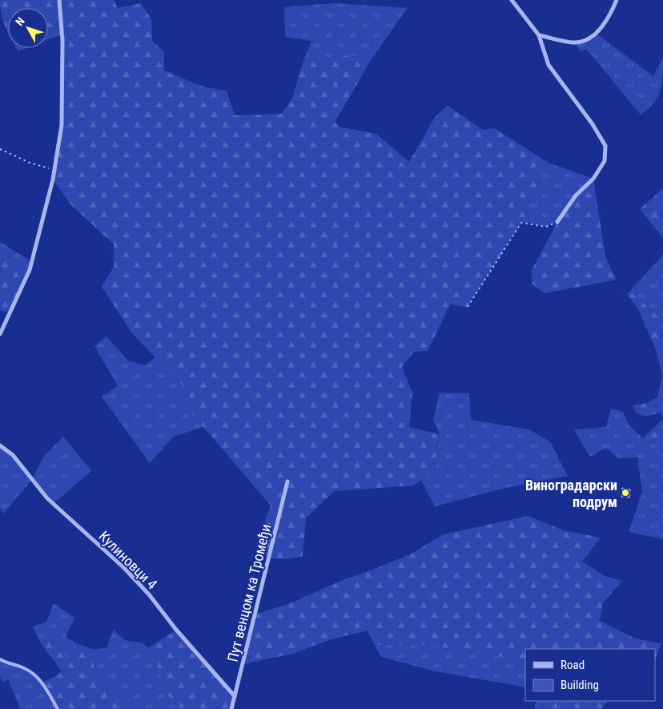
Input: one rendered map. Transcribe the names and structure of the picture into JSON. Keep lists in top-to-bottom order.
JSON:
{
  "streets": {
    "street": ["Кулиновци 4", "Пут венцом ка Тромеђи"]
  },
  "crossings": [
    ["Кулиновци 4", "Пут венцом ка Тромеђи"]
  ],
  "places": ["Виноградарски подрум"],
  "legend": ["Road", "Building"],
  "north": "top left"
}
